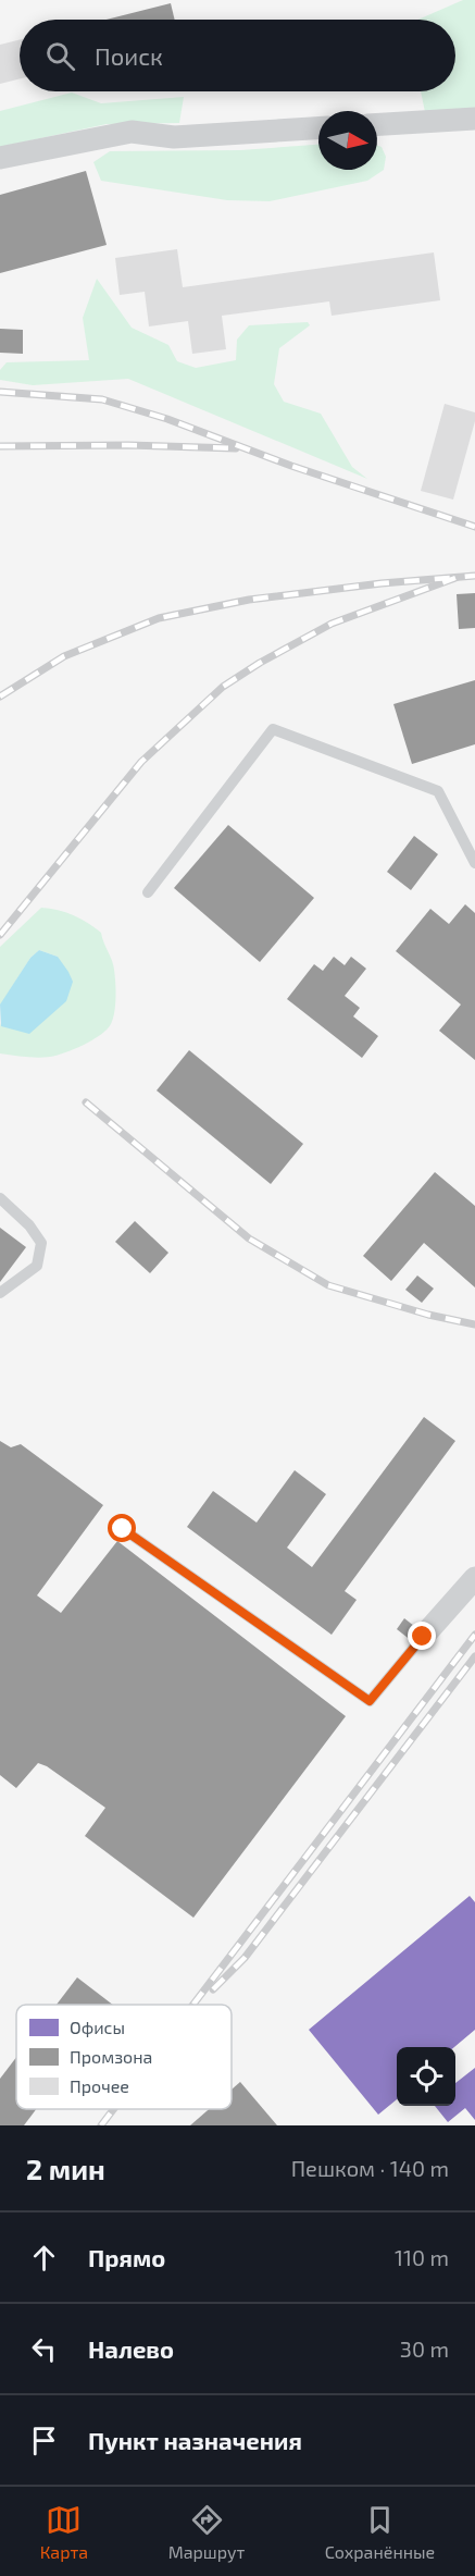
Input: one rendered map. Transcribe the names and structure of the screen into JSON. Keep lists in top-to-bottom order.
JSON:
{
  "legend": ["Офисы", "Промзона", "Прочее"],
  "north": "right",
  "page": {
    "search": "Поиск",
    "heading": ["2 мин", "Пешком · 140 m"],
    "list": [
      ["Прямо", "110 m"],
      ["Налево", "30 m"],
      "Пункт назначения"
    ],
    "nav": ["Карта", "Маршрут", "Сохранённые"]
  }
}
